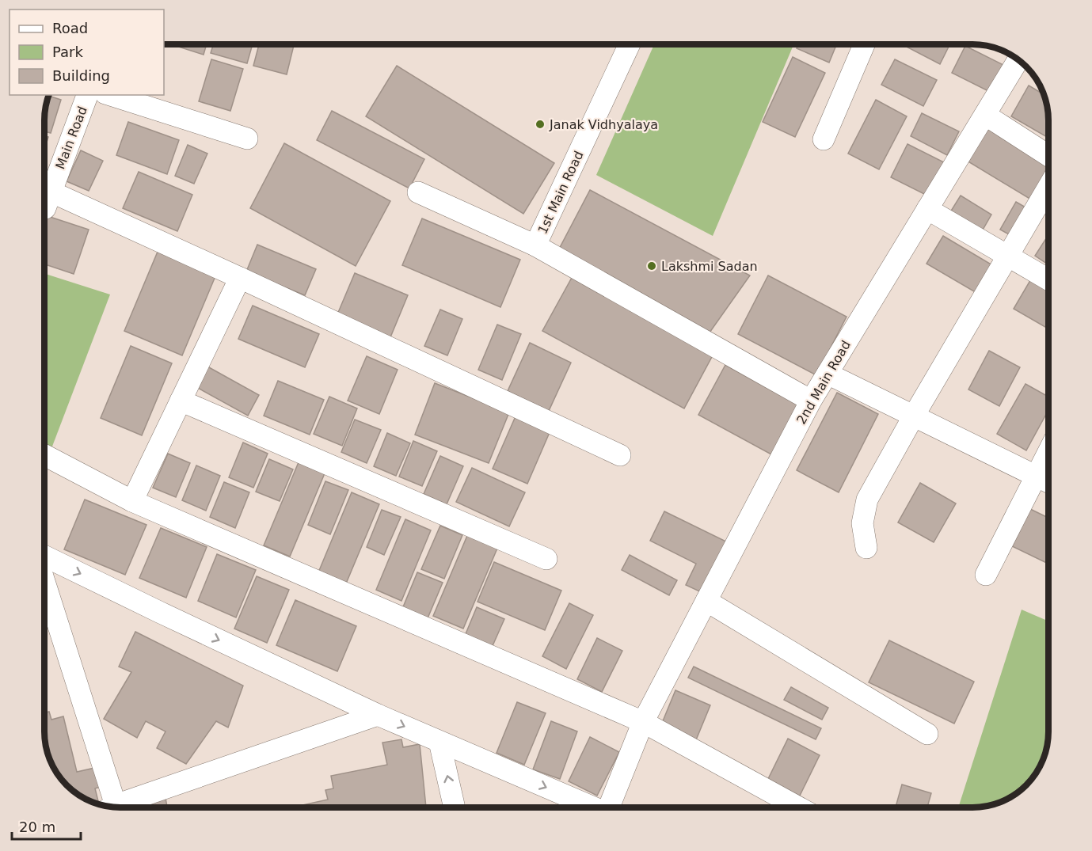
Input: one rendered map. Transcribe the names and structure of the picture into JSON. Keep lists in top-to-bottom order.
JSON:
{
  "streets": {
    "street": ["Main Road", "1st Main Road", "2nd Main Road"]
  },
  "places": ["Janak Vidhyalaya", "Lakshmi Sadan"],
  "legend": ["Road", "Park", "Building"],
  "scale_bar": "20 m"
}
